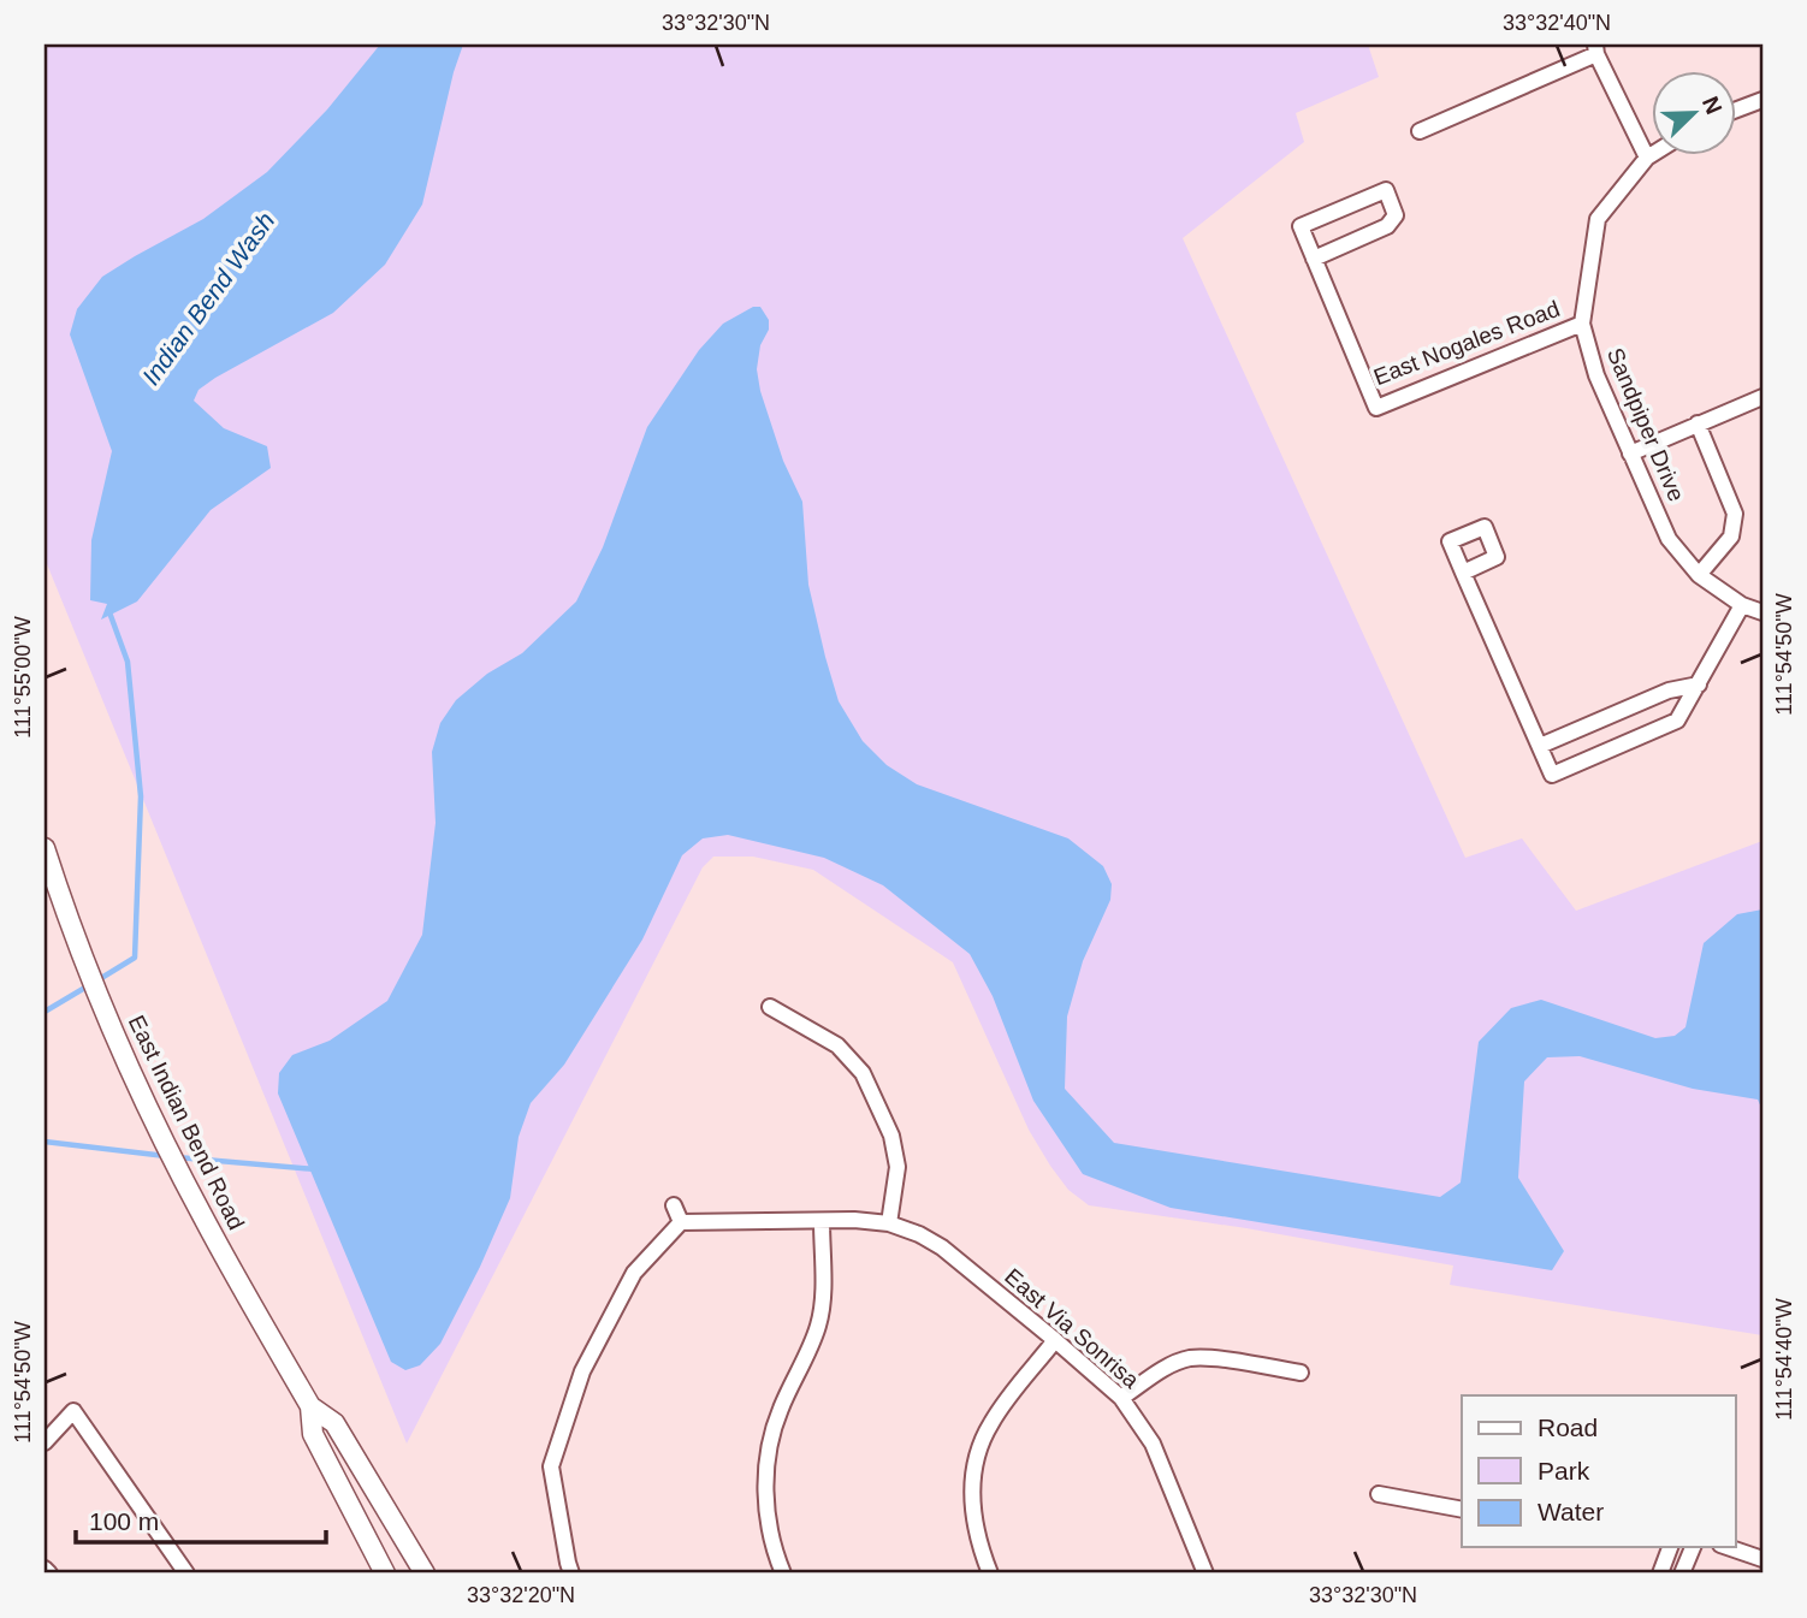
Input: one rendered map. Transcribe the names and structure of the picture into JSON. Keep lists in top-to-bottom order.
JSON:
{
  "streets": {
    "main road": ["East Indian Bend Road"],
    "street": ["East Nogales Road", "Sandpiper Drive", "East Via Sonrisa"]
  },
  "crossings": [
    ["East Nogales Road", "Sandpiper Drive"]
  ],
  "water": ["Indian Bend Wash"],
  "legend": ["Road", "Park", "Water"],
  "scale_bar": "100 m",
  "north": "top right",
  "coordinates": [
    "33°32'30\"N",
    "33°32'40\"N",
    "111°54'50\"W",
    "111°55'00\"W",
    "111°54'40\"W",
    "33°32'20\"N"
  ]
}
